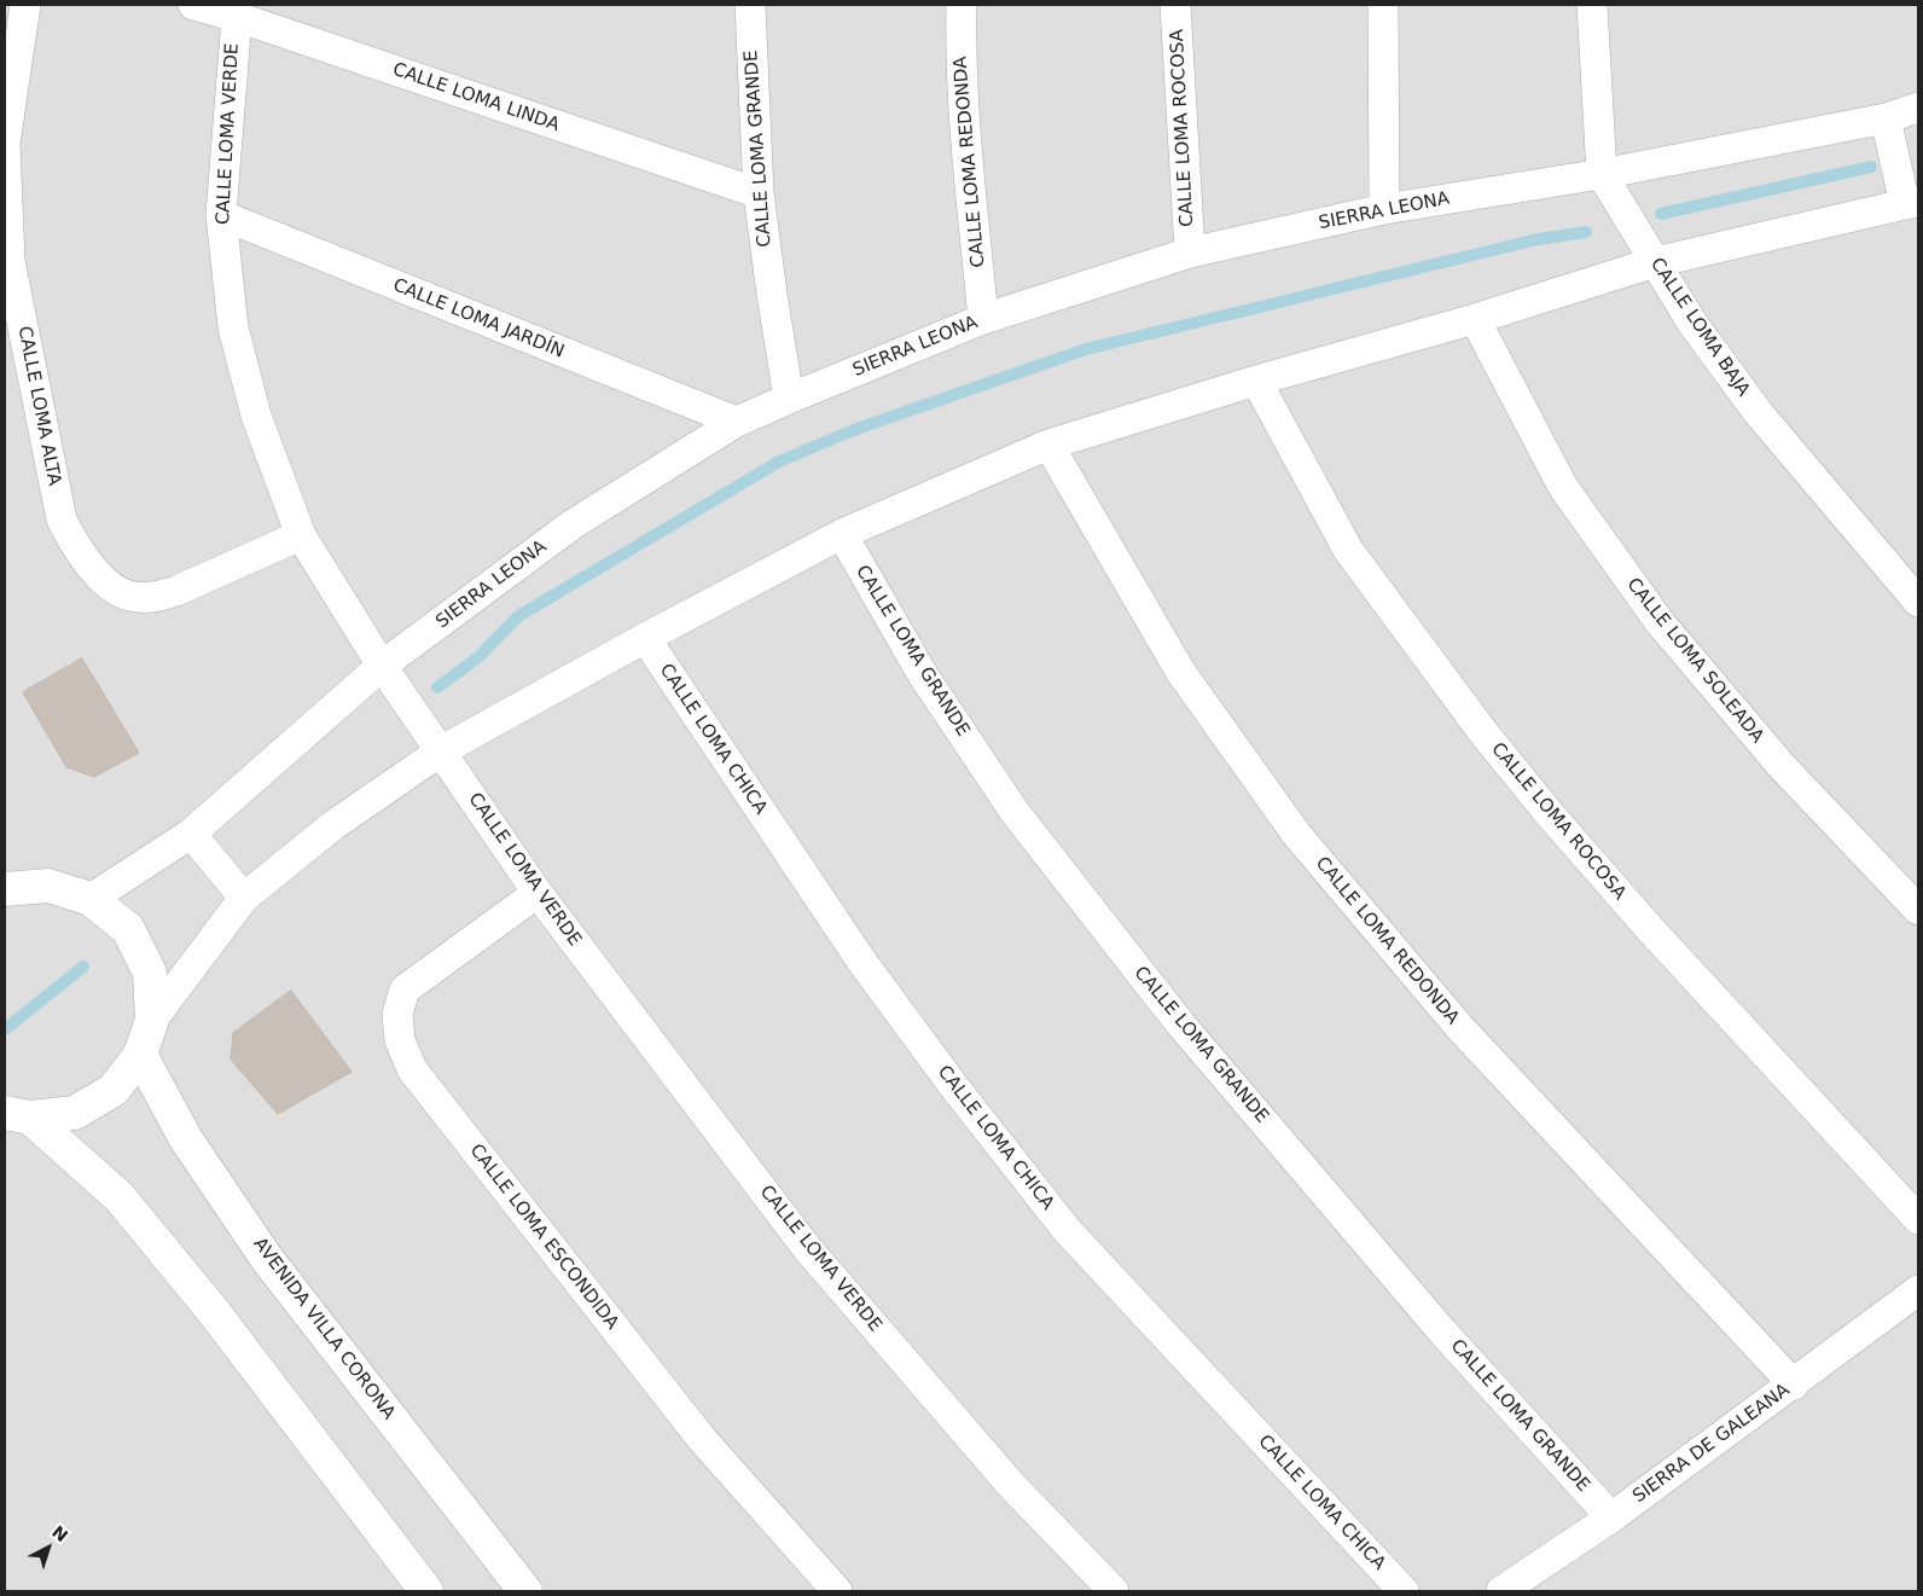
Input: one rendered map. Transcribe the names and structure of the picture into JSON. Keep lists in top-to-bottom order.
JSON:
{
  "streets": {
    "street": [
      "CALLE LOMA LINDA",
      "CALLE LOMA ROCOSA",
      "CALLE LOMA VERDE",
      "CALLE LOMA GRANDE",
      "CALLE LOMA REDONDA",
      "SIERRA LEONA",
      "CALLE LOMA JARDÍN",
      "CALLE LOMA BAJA",
      "CALLE LOMA ALTA",
      "CALLE LOMA SOLEADA",
      "CALLE LOMA CHICA",
      "CALLE LOMA ESCONDIDA",
      "AVENIDA VILLA CORONA",
      "SIERRA DE GALEANA"
    ]
  },
  "crossings": [
    ["CALLE LOMA LINDA", "CALLE LOMA VERDE"],
    ["CALLE LOMA LINDA", "CALLE LOMA GRANDE"],
    ["CALLE LOMA ROCOSA", "SIERRA LEONA"],
    ["CALLE LOMA VERDE", "SIERRA LEONA"],
    ["CALLE LOMA VERDE", "CALLE LOMA JARDÍN"],
    ["CALLE LOMA VERDE", "CALLE LOMA ALTA"],
    ["CALLE LOMA VERDE", "CALLE LOMA ESCONDIDA"],
    ["CALLE LOMA GRANDE", "SIERRA LEONA"],
    ["CALLE LOMA GRANDE", "SIERRA DE GALEANA"],
    ["CALLE LOMA REDONDA", "SIERRA LEONA"],
    ["CALLE LOMA REDONDA", "SIERRA DE GALEANA"],
    ["SIERRA LEONA", "CALLE LOMA JARDÍN"],
    ["SIERRA LEONA", "CALLE LOMA BAJA"]
  ],
  "north": "top right"
}
